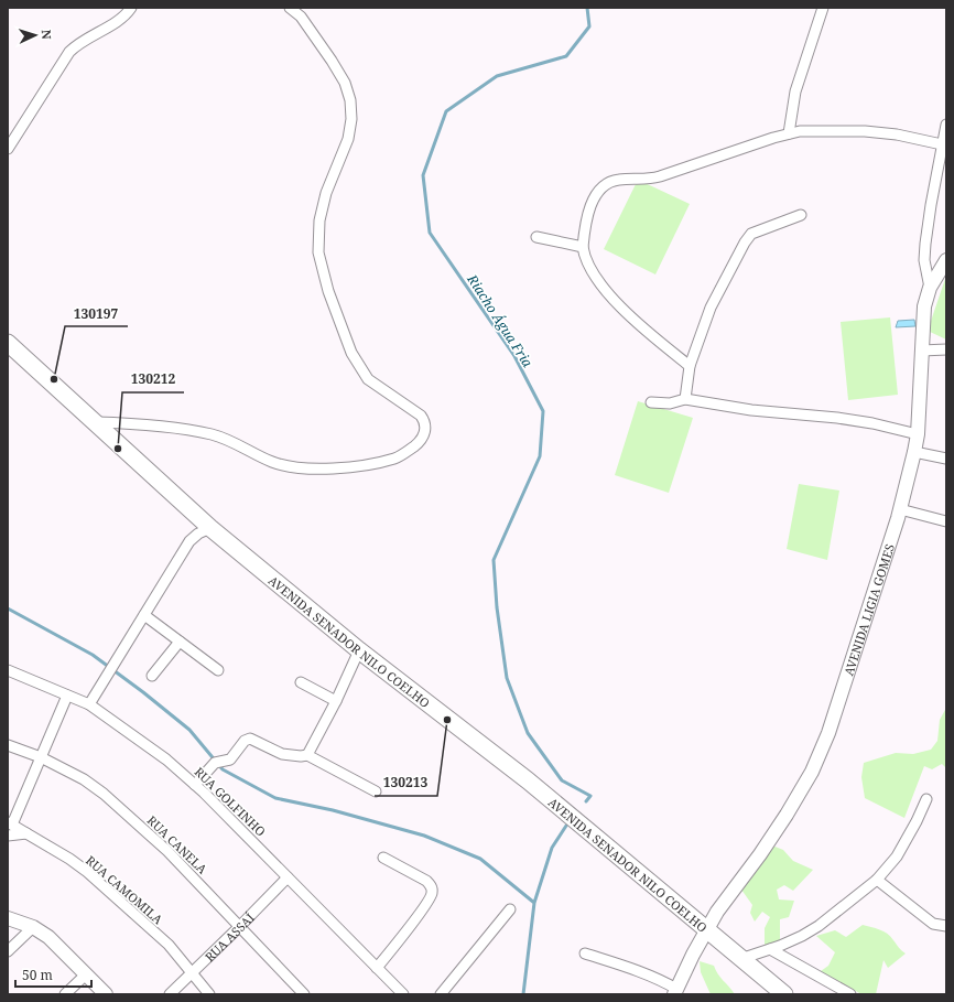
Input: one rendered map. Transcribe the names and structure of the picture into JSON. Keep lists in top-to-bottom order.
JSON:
{
  "streets": {
    "main road": ["AVENIDA SENADOR NILO COELHO"],
    "street": [
      "AVENIDA LIGIA GOMES",
      "RUA GOLFINHO",
      "RUA CANELA",
      "RUA CAMOMILA",
      "RUA ASSAÍ"
    ]
  },
  "crossings": [
    ["AVENIDA LIGIA GOMES", "AVENIDA SENADOR NILO COELHO"],
    ["RUA GOLFINHO", "RUA ASSAÍ"],
    ["RUA CANELA", "RUA ASSAÍ"],
    ["RUA CAMOMILA", "RUA ASSAÍ"]
  ],
  "water": ["Riacho Água Fria"],
  "places": ["130197", "130212", "130213"],
  "scale_bar": "50 m",
  "north": "right"
}
